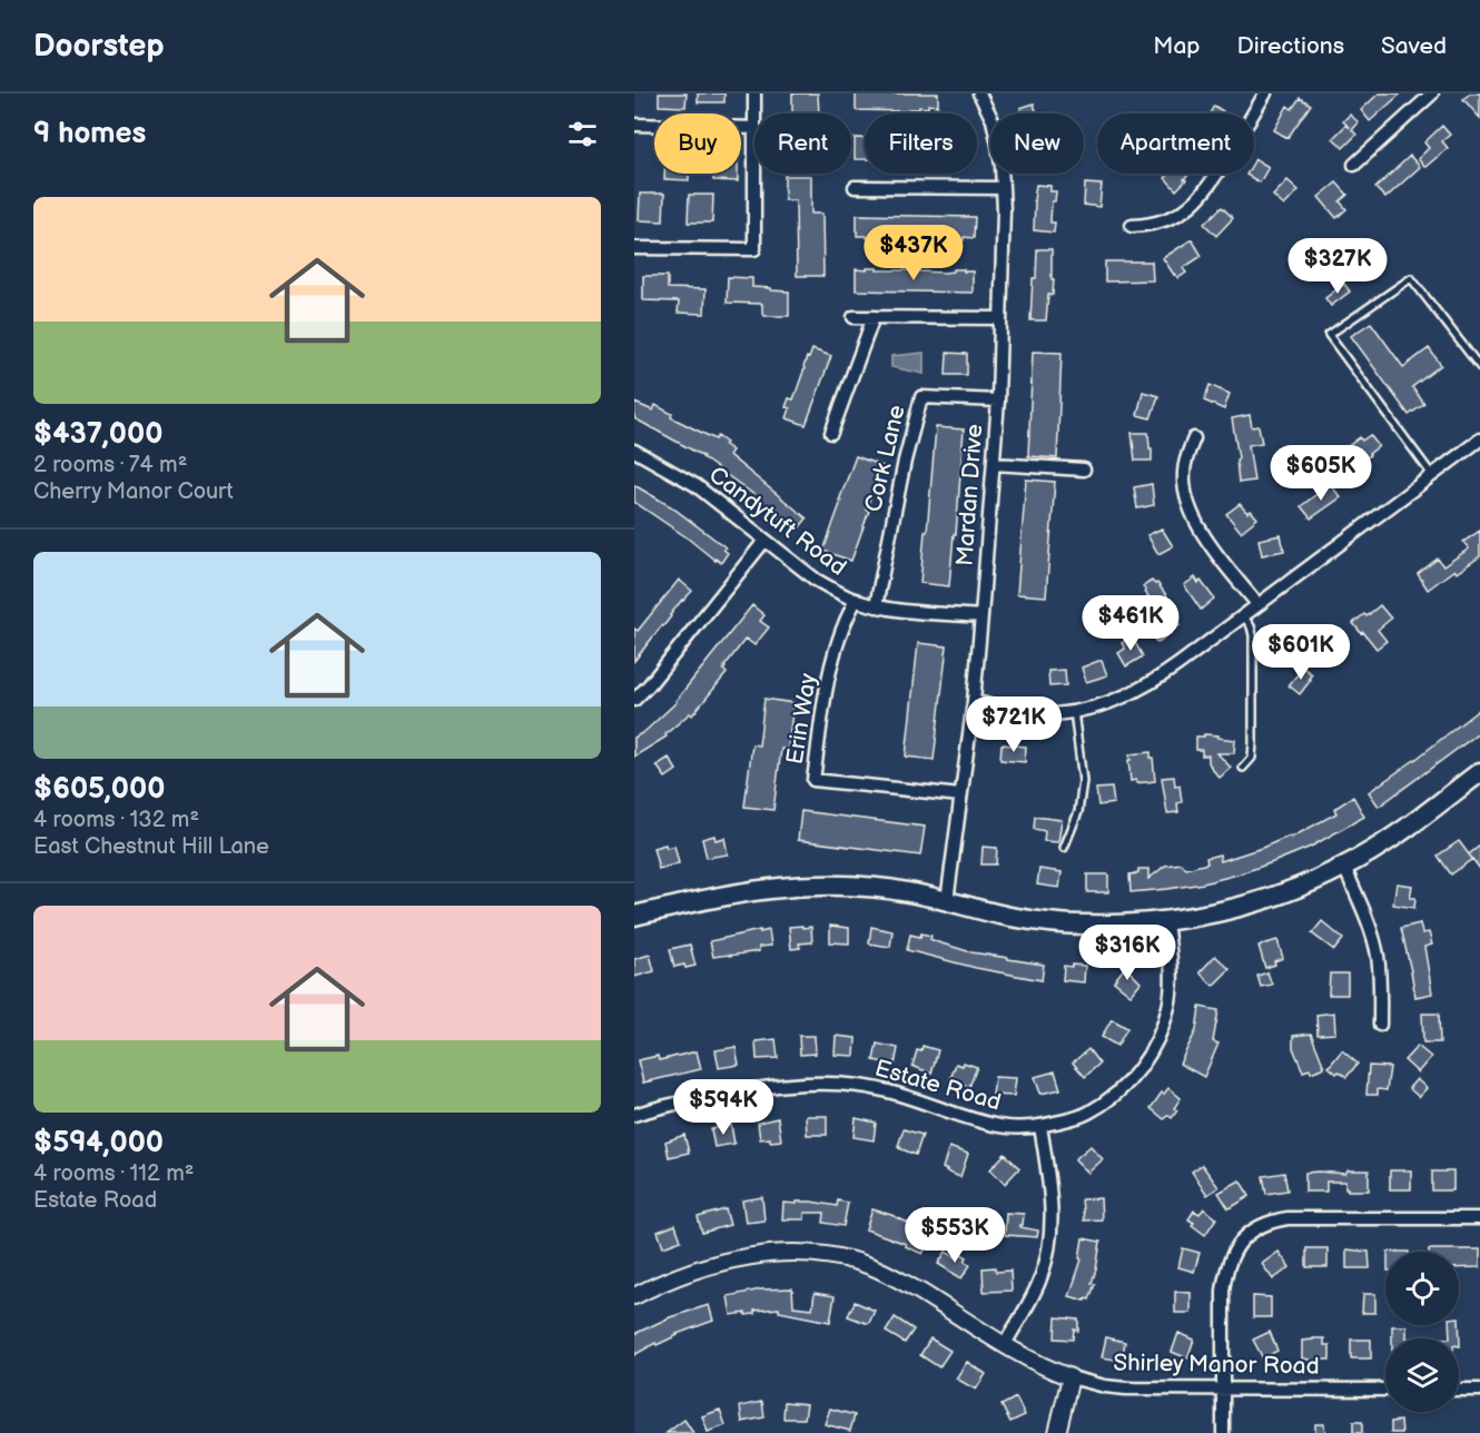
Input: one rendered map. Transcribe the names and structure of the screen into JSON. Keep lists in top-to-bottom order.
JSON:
{
  "streets": {
    "street": [
      "Cork Lane",
      "Mardan Drive",
      "Candytuft Road",
      "Erin Way",
      "Estate Road",
      "Shirley Manor Road"
    ]
  },
  "crossings": [
    ["Cork Lane", "Mardan Drive"],
    ["Cork Lane", "Candytuft Road"],
    ["Mardan Drive", "Candytuft Road"],
    ["Mardan Drive", "Erin Way"],
    ["Candytuft Road", "Erin Way"]
  ],
  "page": {
    "header": "Doorstep",
    "nav": ["Map", "Directions", "Saved"],
    "heading": "9 homes",
    "chip": [
      "Buy",
      "Rent",
      "Filters",
      "New",
      "Apartment"
    ],
    "list": [
      {
        "name": "$437,000",
        "note": "2 rooms · 74 m² · Cherry Manor Court"
      },
      {
        "name": "$605,000",
        "note": "4 rooms · 132 m² · East Chestnut Hill Lane"
      },
      {
        "name": "$594,000",
        "note": "4 rooms · 112 m² · Estate Road"
      }
    ],
    "price": [
      "$437K",
      "$327K",
      "$605K",
      "$461K",
      "$601K",
      "$721K",
      "$316K",
      "$594K",
      "$553K"
    ]
  }
}
